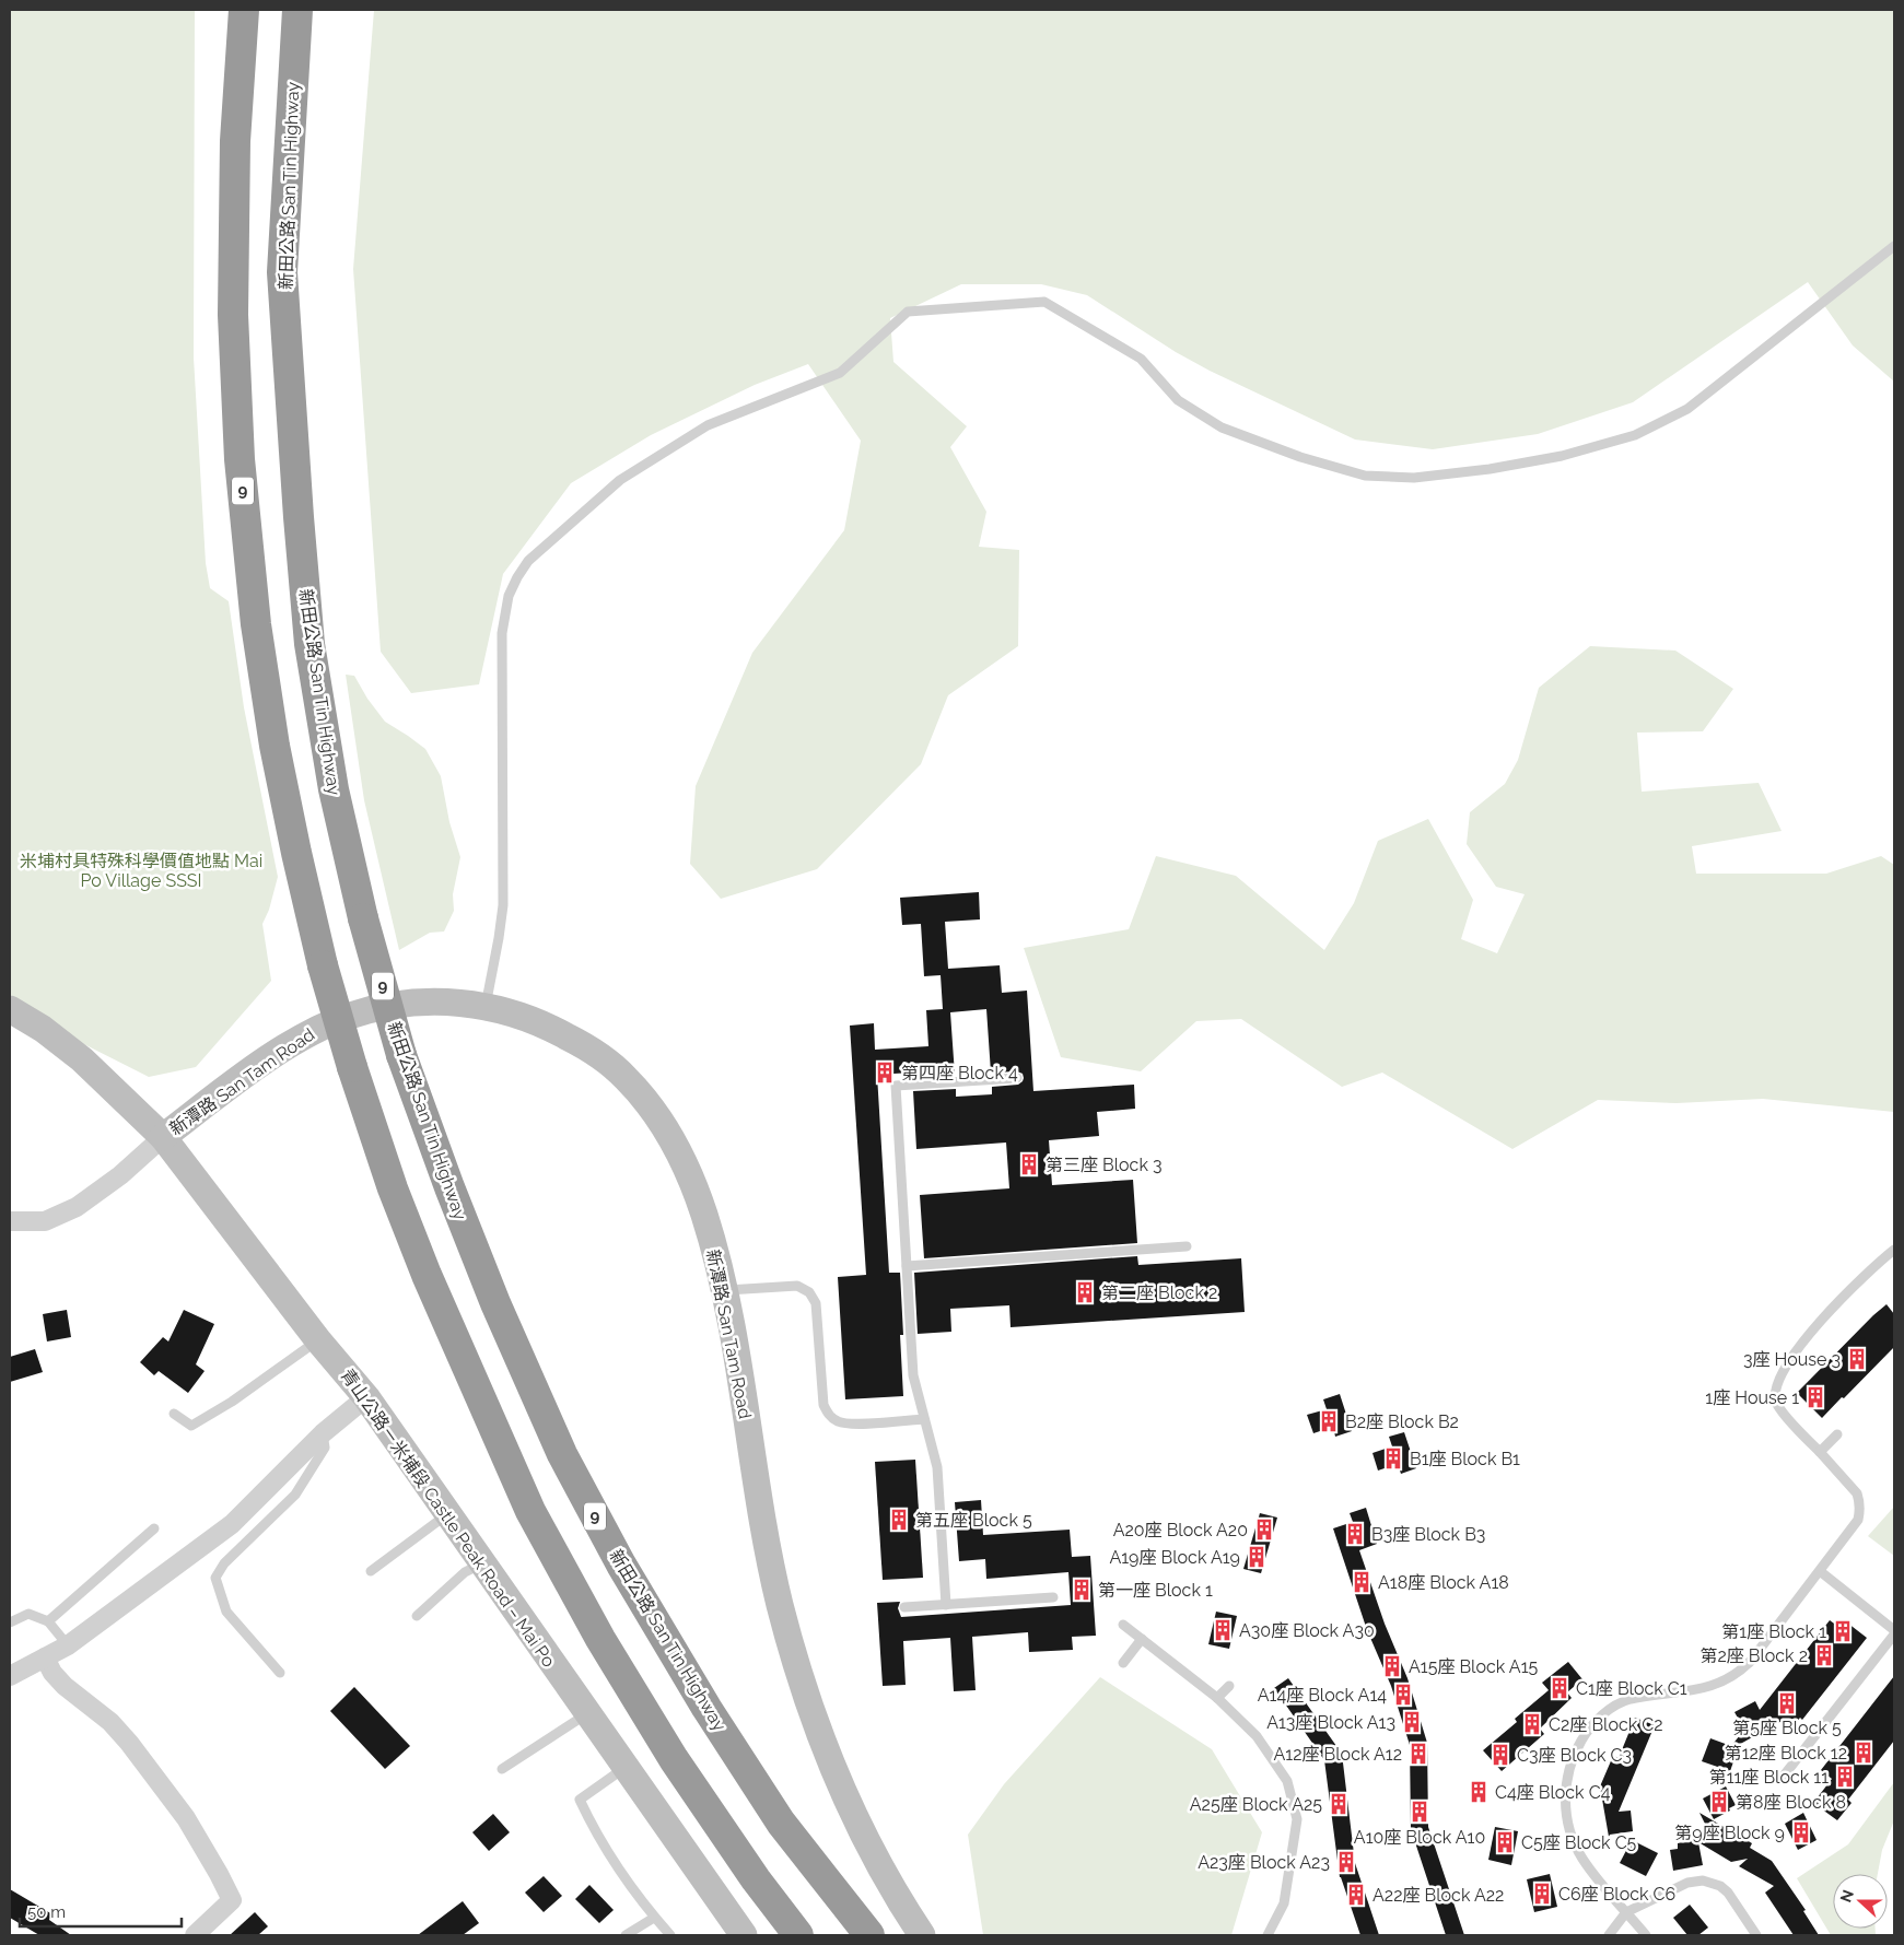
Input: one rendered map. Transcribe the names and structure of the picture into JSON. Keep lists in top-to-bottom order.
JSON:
{
  "streets": {
    "highway": ["新田公路 San Tin Highway", "9"],
    "street": ["新潭路 San Tam Road", "青山公路－米埔段 Castle Peak Road – Mai Po"]
  },
  "crossings": [
    ["新潭路 San Tam Road", "青山公路－米埔段 Castle Peak Road – Mai Po"]
  ],
  "parks": ["米埔村具特殊科學價值地點 Mai Po Village SSSI"],
  "places": {
    "building": [
      "第四座 Block 4",
      "第三座 Block 3",
      "第二座 Block 2",
      "3座 House 3",
      "1座 House 1",
      "B2座 Block B2",
      "B1座 Block B1",
      "第五座 Block 5",
      "A20座 Block A20",
      "B3座 Block B3",
      "A19座 Block A19",
      "A18座 Block A18",
      "第一座 Block 1",
      "A30座 Block A30",
      "第1座 Block 1",
      "第2座 Block 2",
      "A15座 Block A15",
      "C1座 Block C1",
      "A14座 Block A14",
      "第5座 Block 5",
      "A13座 Block A13",
      "C2座 Block C2",
      "第12座 Block 12",
      "A12座 Block A12",
      "C3座 Block C3",
      "第11座 Block 11",
      "C4座 Block C4",
      "第8座 Block 8",
      "A25座 Block A25",
      "A10座 Block A10",
      "第9座 Block 9",
      "C5座 Block C5",
      "A23座 Block A23",
      "C6座 Block C6",
      "A22座 Block A22"
    ]
  },
  "scale_bar": "50 m",
  "north": "left"
}
